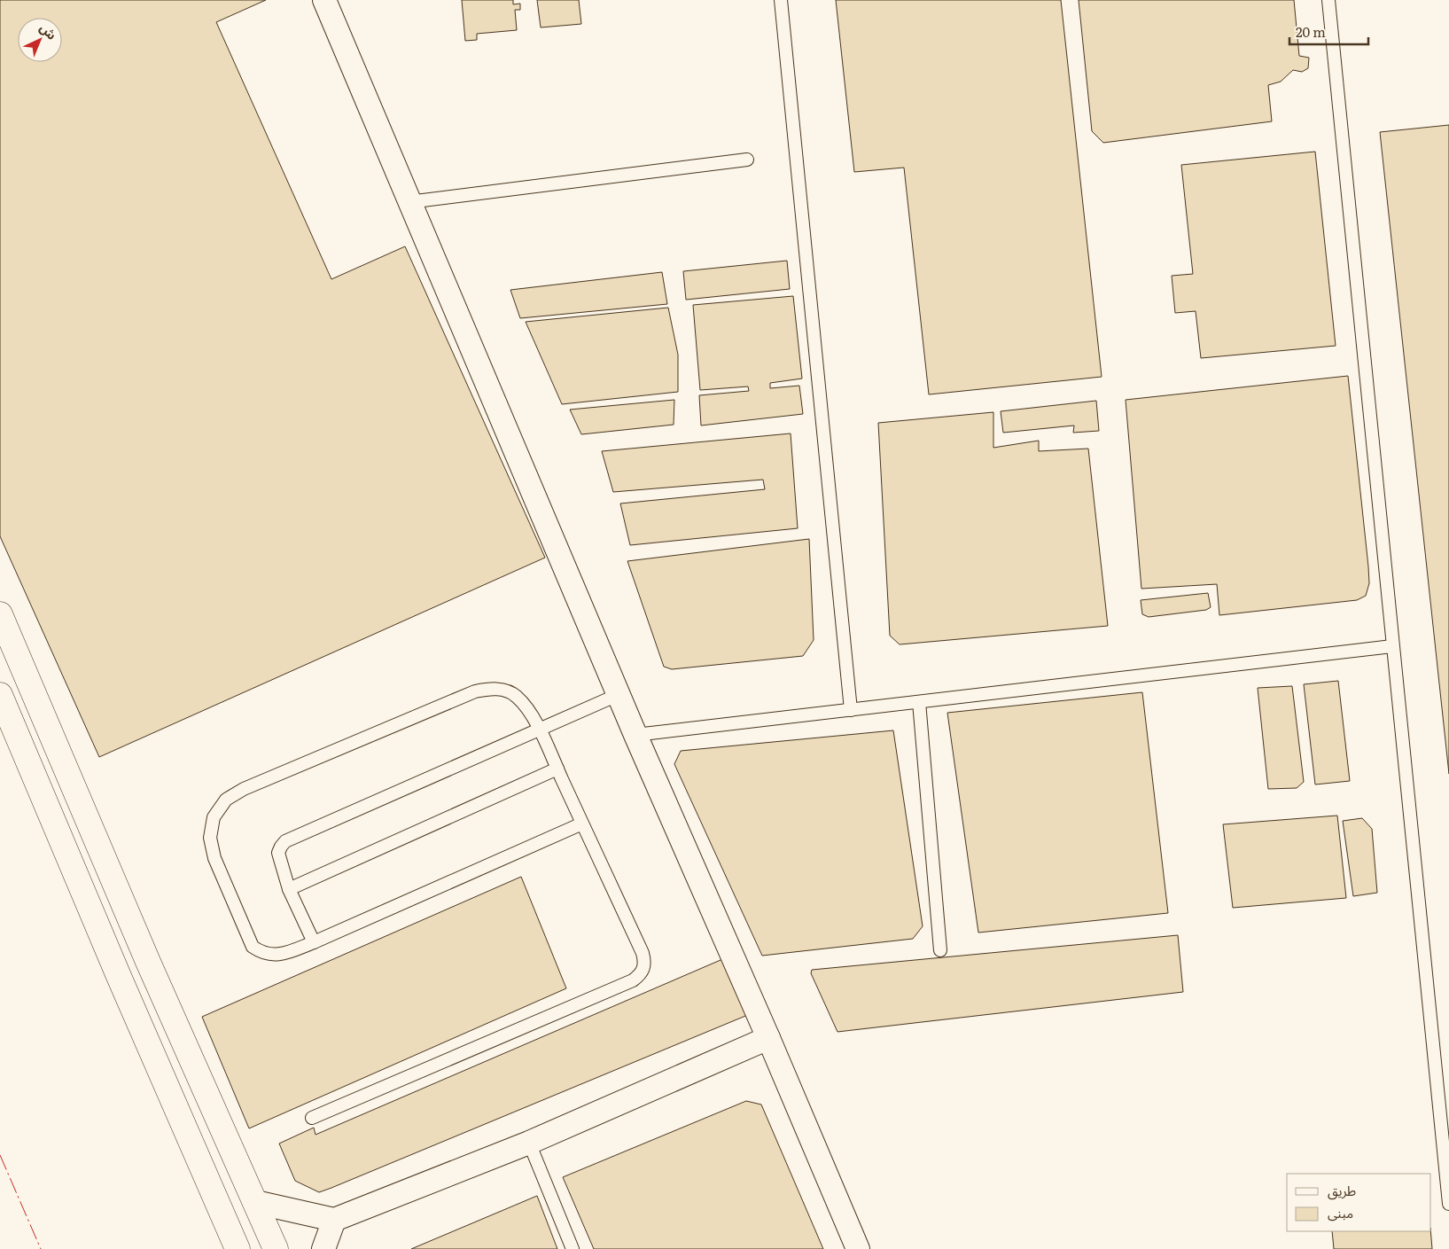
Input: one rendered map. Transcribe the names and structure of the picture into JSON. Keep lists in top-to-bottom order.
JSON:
{
  "legend": ["طريق", "مبنى"],
  "scale_bar": "20 m",
  "north": "top right"
}
